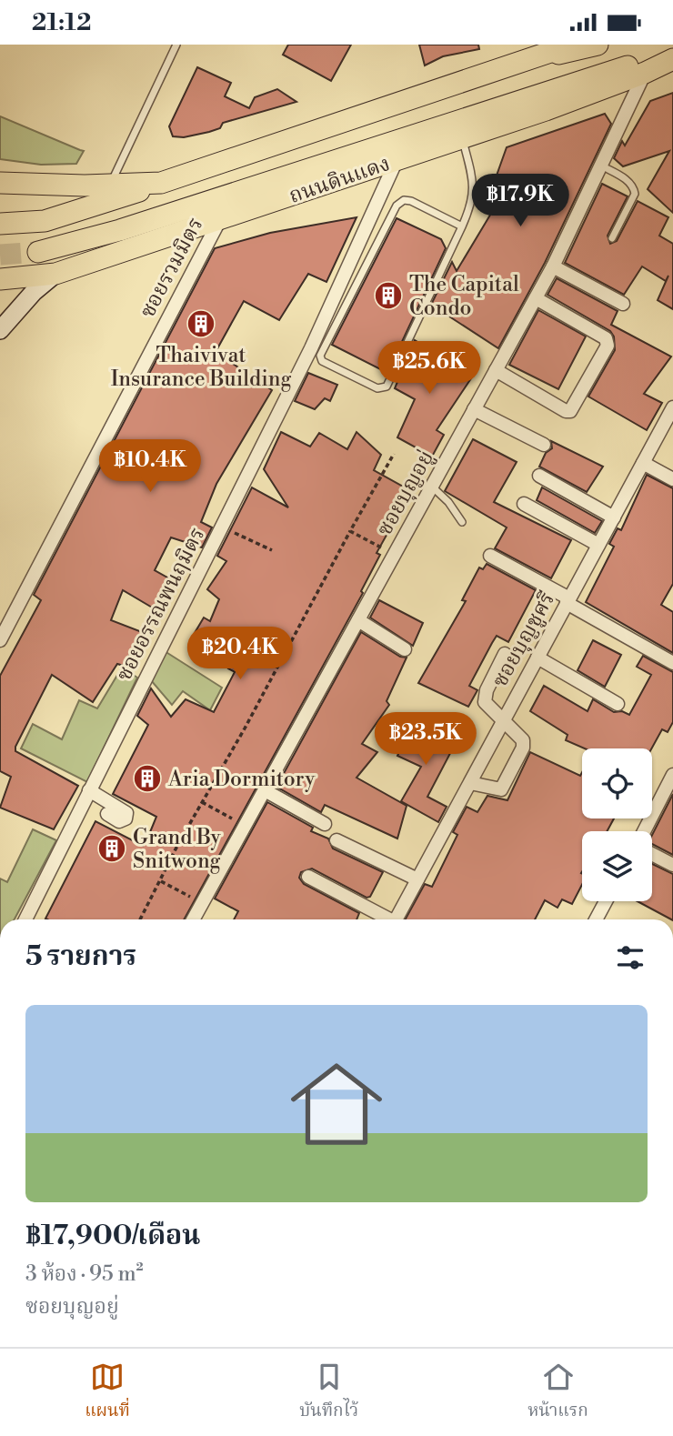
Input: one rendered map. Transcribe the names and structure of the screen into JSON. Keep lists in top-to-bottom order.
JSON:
{
  "streets": {
    "main road": ["ถนนดินแดง"],
    "street": [
      "ซอยรวมมิตร",
      "ซอยบุญอยู่",
      "ซอยอรรณพนฤมิตร",
      "ซอยบุญชูศรี"
    ]
  },
  "crossings": [
    ["ถนนดินแดง", "ซอยรวมมิตร"],
    ["ถนนดินแดง", "ซอยบุญอยู่"],
    ["ถนนดินแดง", "ซอยอรรณพนฤมิตร"]
  ],
  "places": {
    "building": [
      "The Capital Condo",
      "Thaivivat Insurance Building",
      "Aria Dormitory",
      "Grand By Snitwong"
    ]
  },
  "page": {
    "status": "21:12",
    "price": [
      "฿17.9K",
      "฿25.6K",
      "฿10.4K",
      "฿20.4K",
      "฿23.5K"
    ],
    "heading": "5 รายการ",
    "list": [
      {
        "name": "฿17,900/เดือน",
        "note": "3 ห้อง · 95 m² · ซอยบุญอยู่"
      }
    ],
    "tabs": ["แผนที่", "บันทึกไว้", "หน้าแรก"]
  }
}
